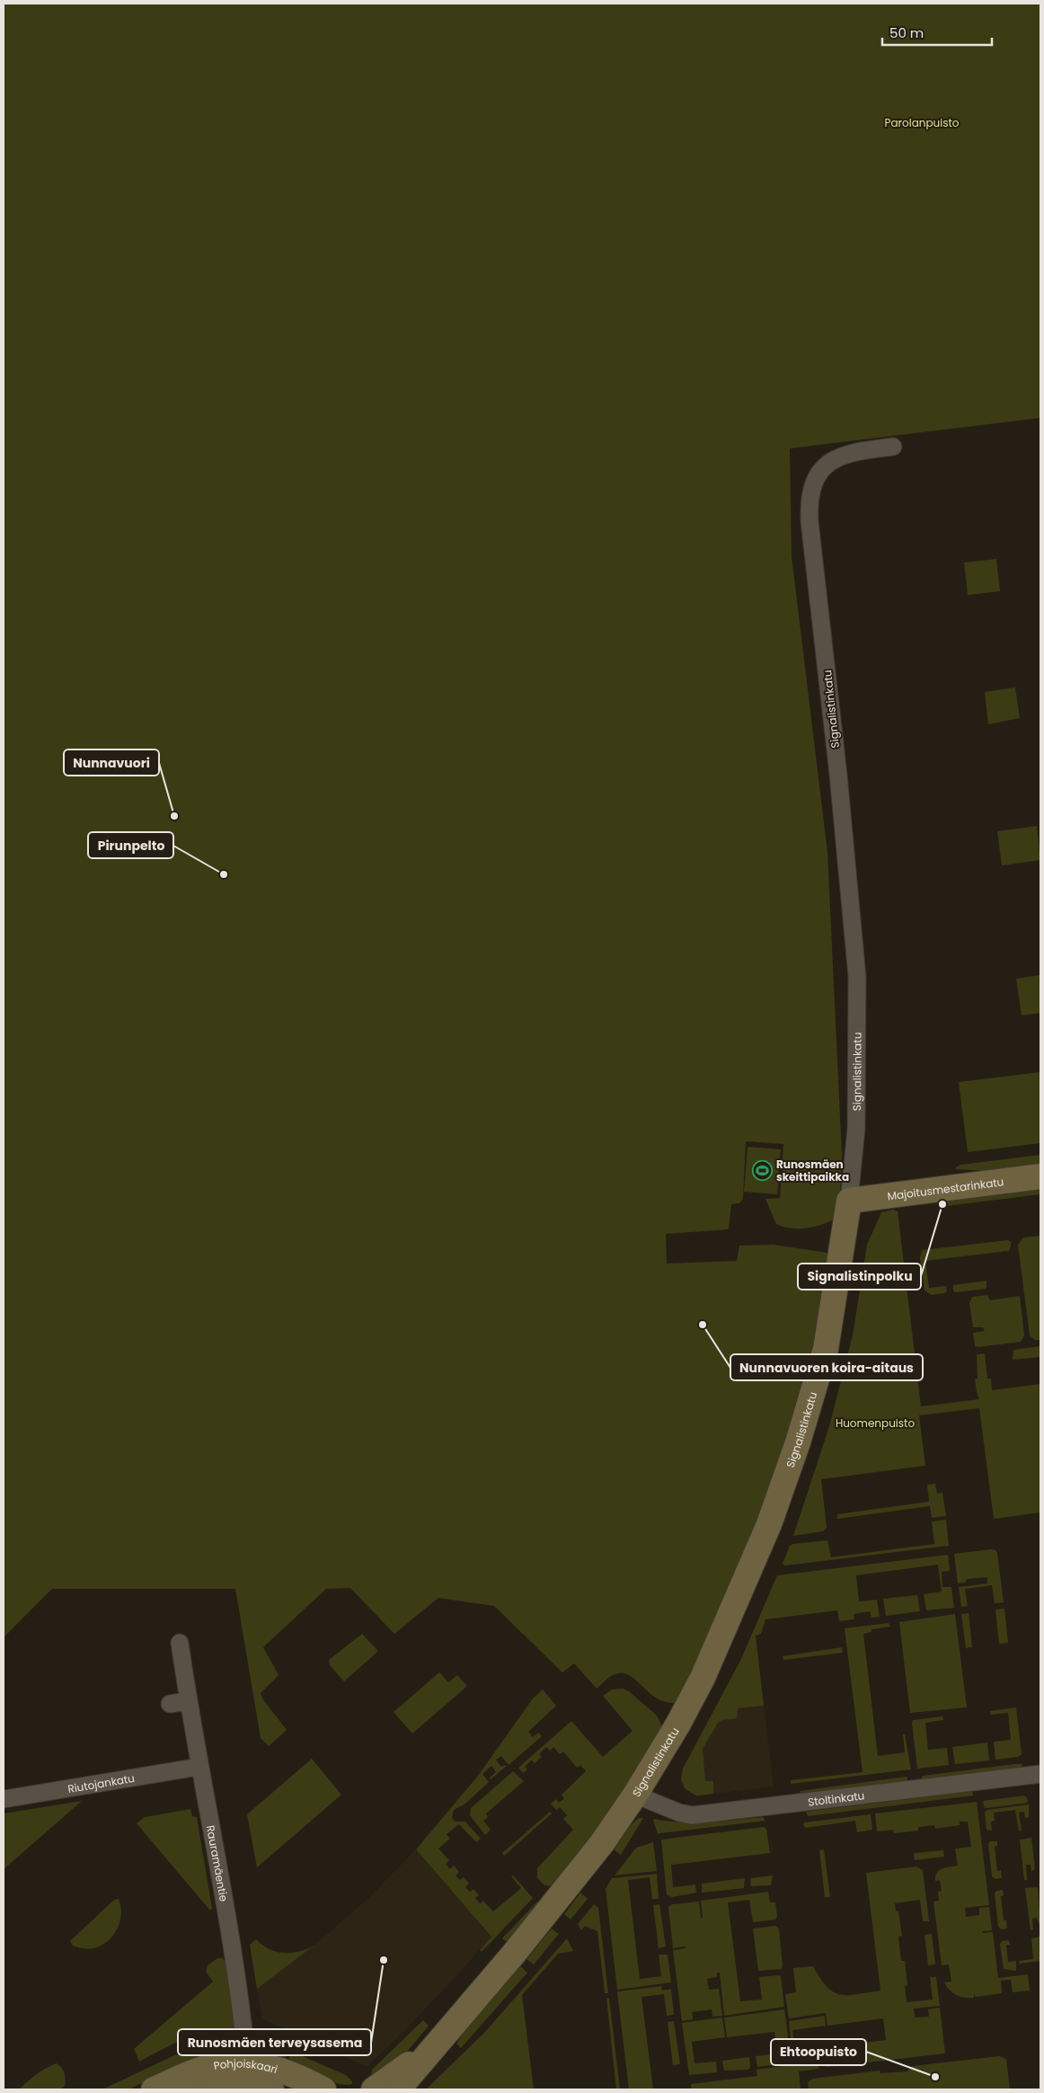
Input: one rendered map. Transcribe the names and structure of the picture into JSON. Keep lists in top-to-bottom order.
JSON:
{
  "streets": {
    "street": [
      "Signalistinkatu",
      "Majoitusmestarinkatu",
      "Riutojankatu",
      "Stoltinkatu",
      "Rauramäentie",
      "Pohjoiskaari"
    ]
  },
  "crossings": [
    ["Signalistinkatu", "Majoitusmestarinkatu"],
    ["Signalistinkatu", "Stoltinkatu"],
    ["Riutojankatu", "Rauramäentie"],
    ["Rauramäentie", "Pohjoiskaari"]
  ],
  "parks": ["Parolanpuisto", "Huomenpuisto"],
  "places": {
    "other": [
      "Nunnavuori",
      "Pirunpelto",
      "Signalistinpolku",
      "Nunnavuoren koira-aitaus",
      "Runosmäen terveysasema",
      "Ehtoopuisto"
    ],
    "sports": ["Runosmäen skeittipaikka"]
  },
  "scale_bar": "50 m"
}
